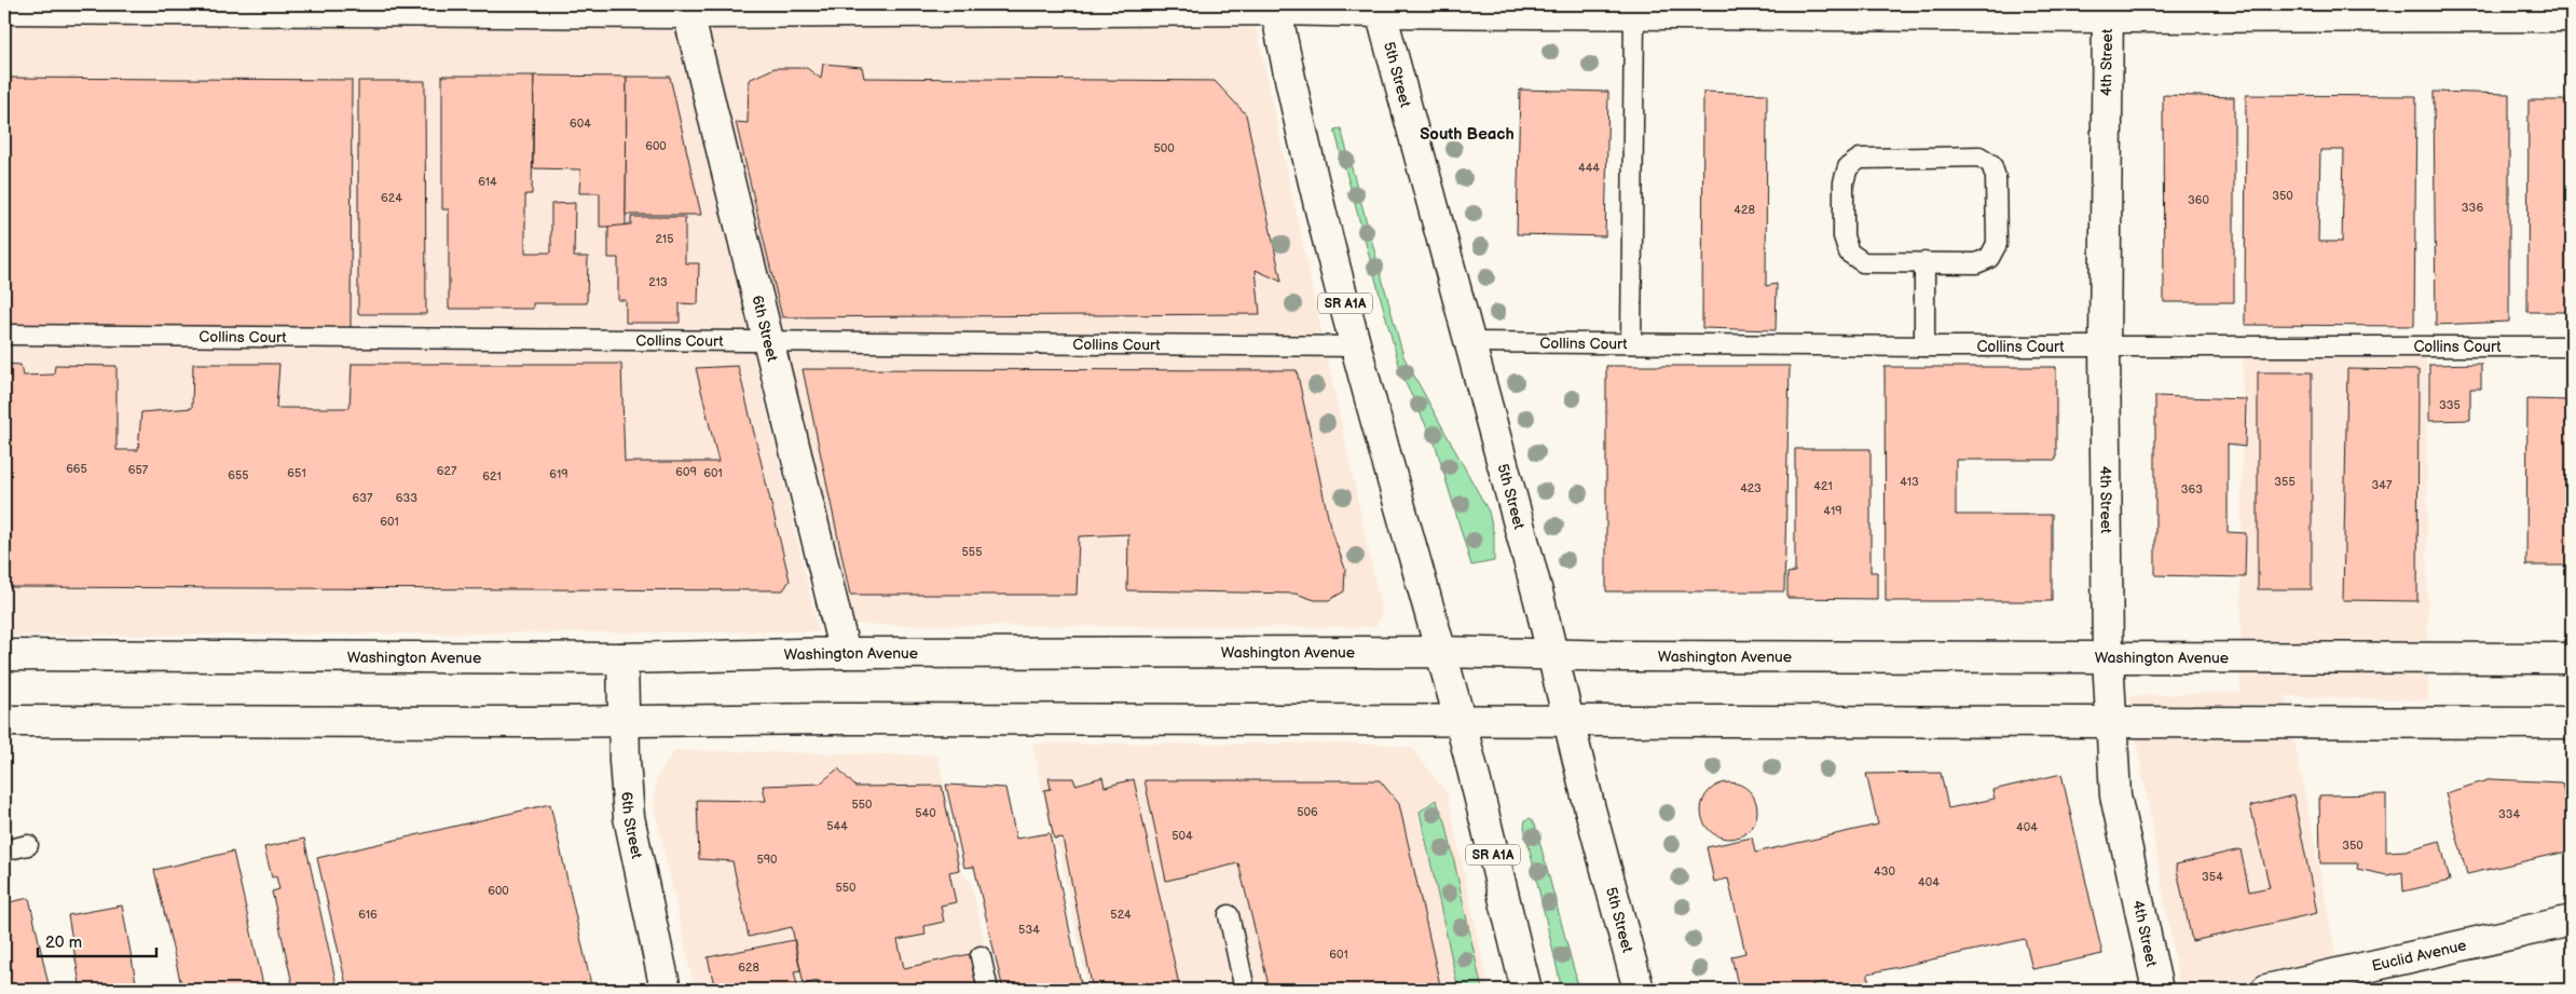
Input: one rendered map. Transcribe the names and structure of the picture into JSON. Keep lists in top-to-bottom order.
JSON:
{
  "streets": {
    "main road": [
      "4th Street",
      "5th Street",
      "SR A1A",
      "6th Street",
      "Washington Avenue",
      "Euclid Avenue"
    ],
    "lane": ["Collins Court"]
  },
  "crossings": [
    ["4th Street", "Collins Court"],
    ["4th Street", "Washington Avenue"],
    ["5th Street", "Collins Court"],
    ["5th Street", "Washington Avenue"],
    ["SR A1A", "Collins Court"],
    ["SR A1A", "Washington Avenue"],
    ["6th Street", "Collins Court"],
    ["6th Street", "Washington Avenue"]
  ],
  "districts": ["South Beach"],
  "house_numbers": [
    "604",
    "600",
    "500",
    "444",
    "614",
    "350",
    "624",
    "360",
    "336",
    "428",
    "215",
    "213",
    "335",
    "665",
    "657",
    "627",
    "609",
    "651",
    "601",
    "619",
    "655",
    "621",
    "413",
    "355",
    "347",
    "421",
    "423",
    "363",
    "637",
    "633",
    "419",
    "601",
    "555",
    "550",
    "506",
    "540",
    "334",
    "544",
    "404",
    "504",
    "350",
    "590",
    "430",
    "354",
    "404",
    "550",
    "600",
    "616",
    "524",
    "534",
    "601",
    "628"
  ],
  "scale_bar": "20 m"
}
